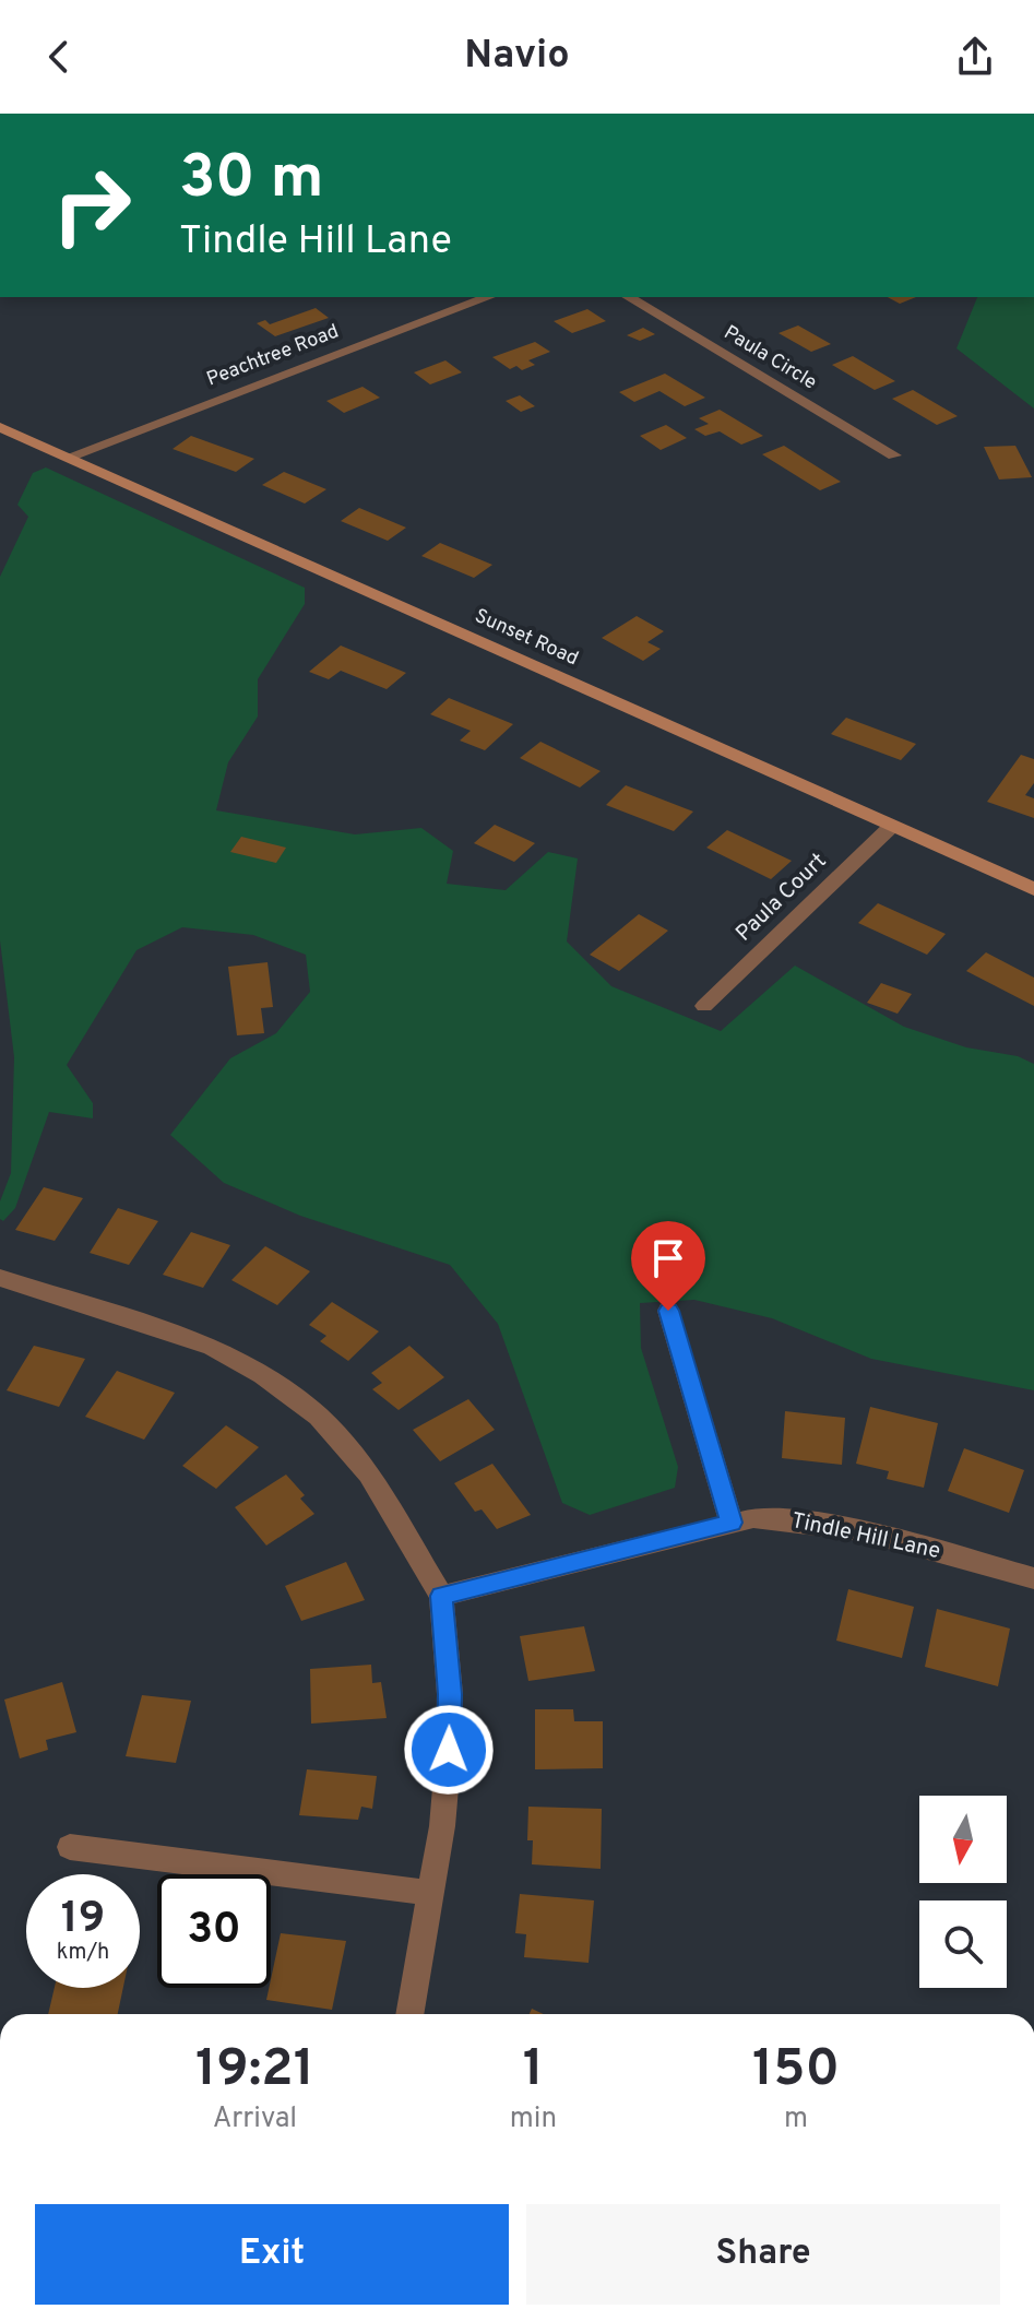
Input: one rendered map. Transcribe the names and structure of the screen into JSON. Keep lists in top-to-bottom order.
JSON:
{
  "streets": {
    "main road": ["Sunset Road"],
    "street": [
      "Peachtree Road",
      "Paula Circle",
      "Paula Court",
      "Tindle Hill Lane"
    ]
  },
  "crossings": [
    ["Peachtree Road", "Sunset Road"],
    ["Sunset Road", "Paula Court"]
  ],
  "north": "bottom",
  "page": {
    "header": "Navio",
    "turn": ["30 m", "Tindle Hill Lane"],
    "speed": "19 km/h",
    "limit": "30",
    "eta": [
      "19:21",
      "Arrival",
      "1",
      "min",
      "150",
      "m"
    ],
    "buttons": ["Exit", "Share"]
  }
}
